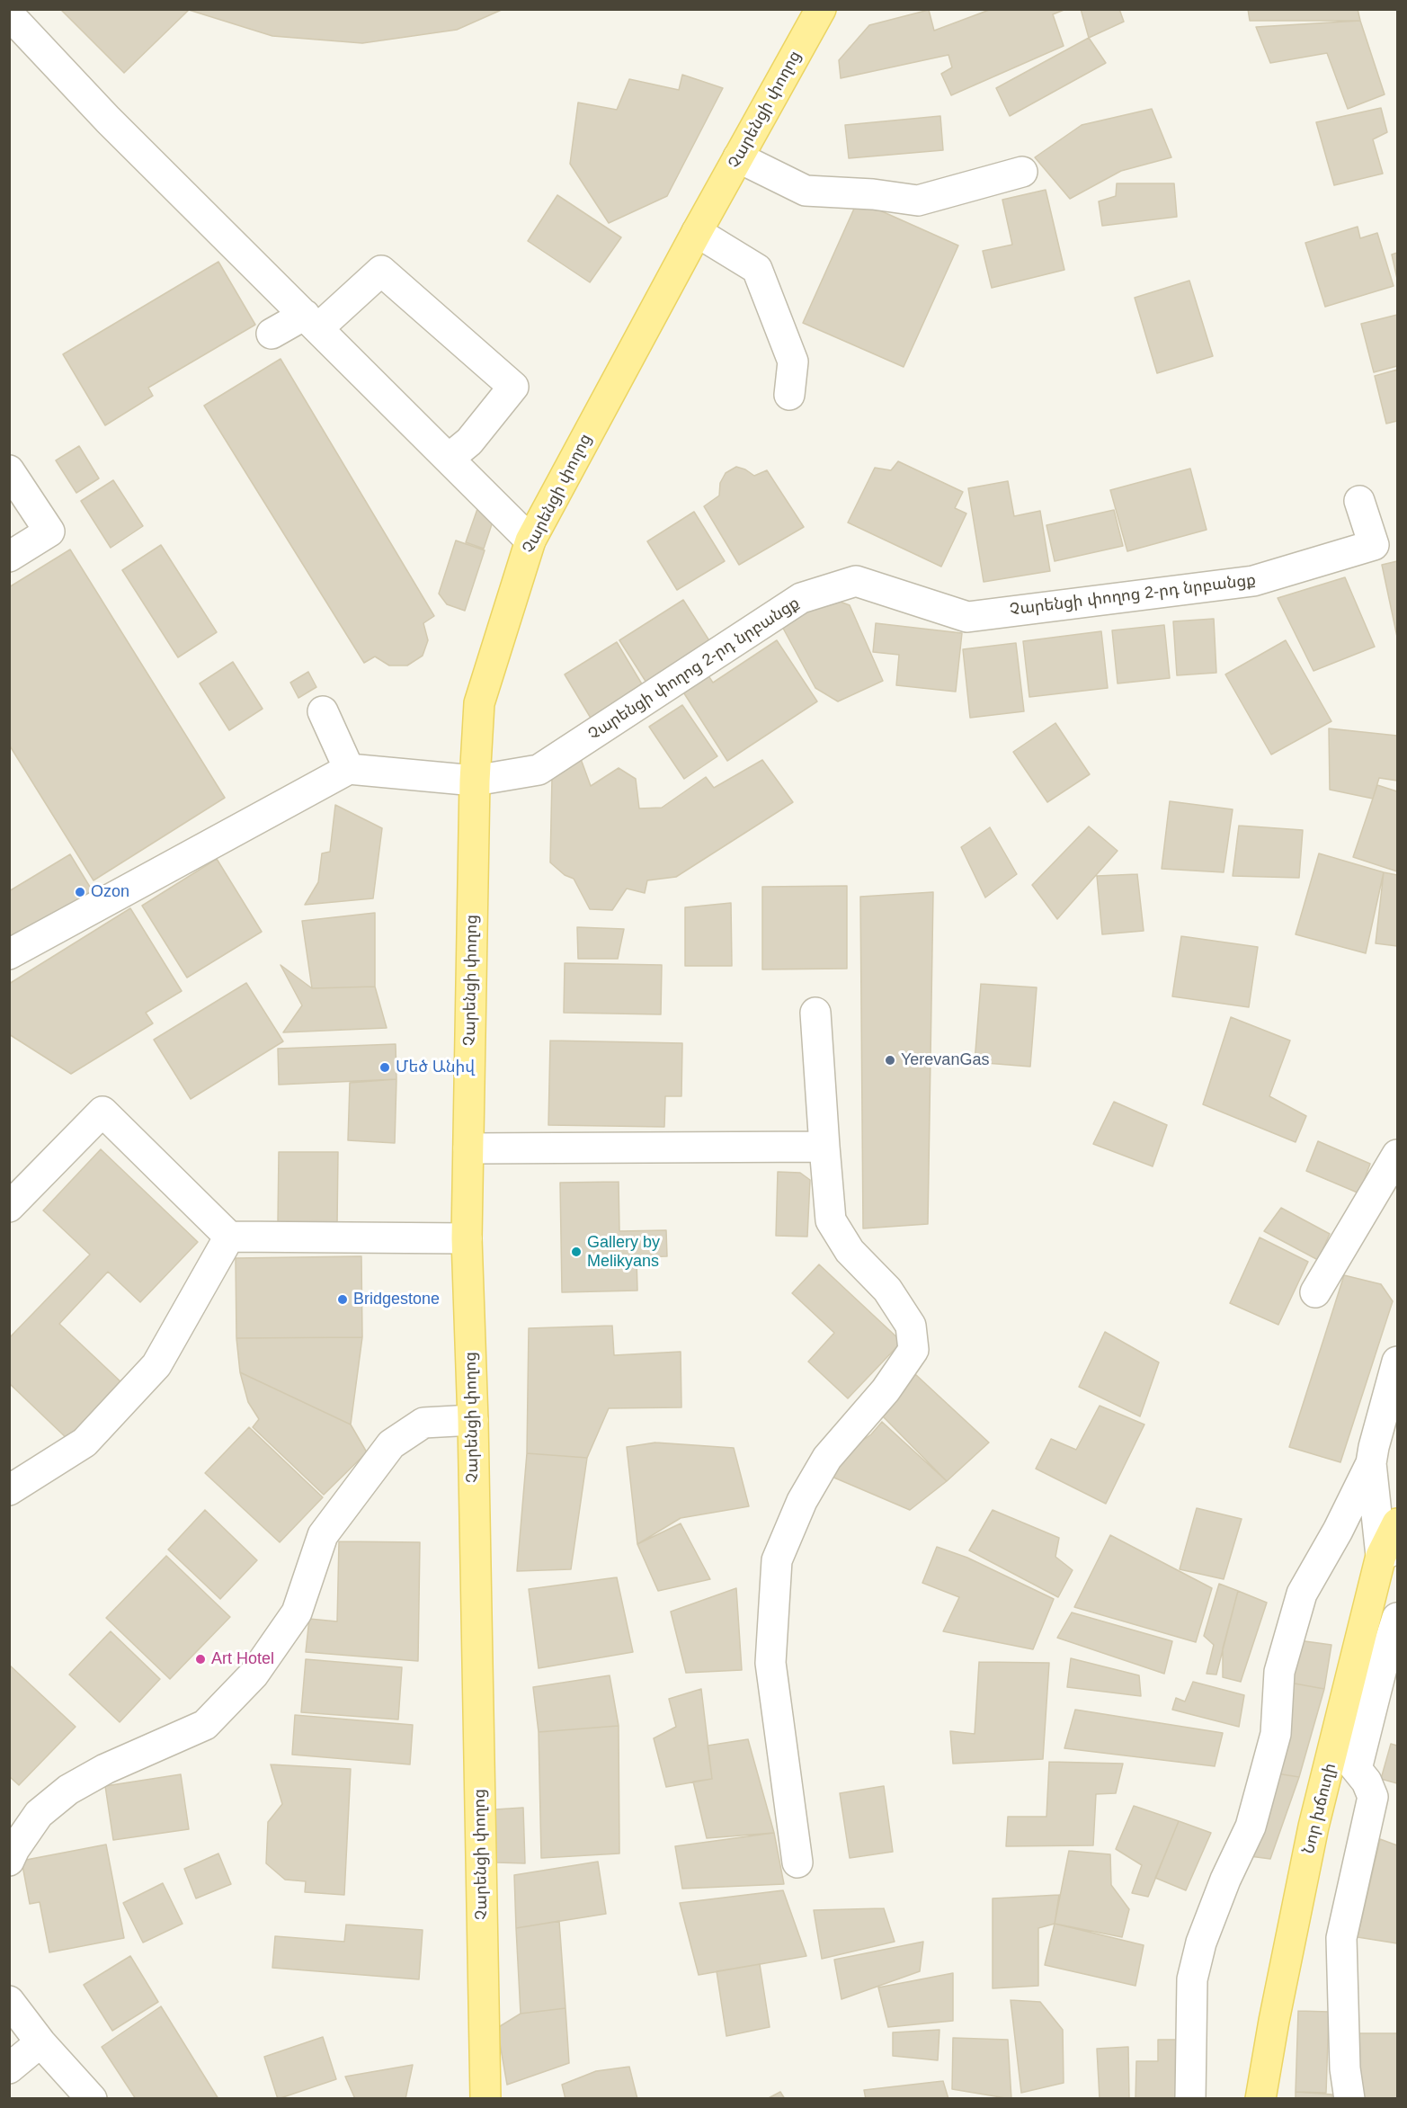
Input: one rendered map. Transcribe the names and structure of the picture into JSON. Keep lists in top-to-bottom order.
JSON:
{
  "streets": {
    "main road": ["Չարենցի փողոց", "Նոր խճուղի"],
    "street": ["Չարենցի փողոց 2-րդ նրբանցք"]
  },
  "crossings": [
    ["Չարենցի փողոց", "Չարենցի փողոց 2-րդ նրբանցք"]
  ],
  "places": [
    "Ozon",
    "YerevanGas",
    "Մեծ Անիվ",
    "Gallery by Melikyans",
    "Bridgestone",
    "Art Hotel"
  ]
}
